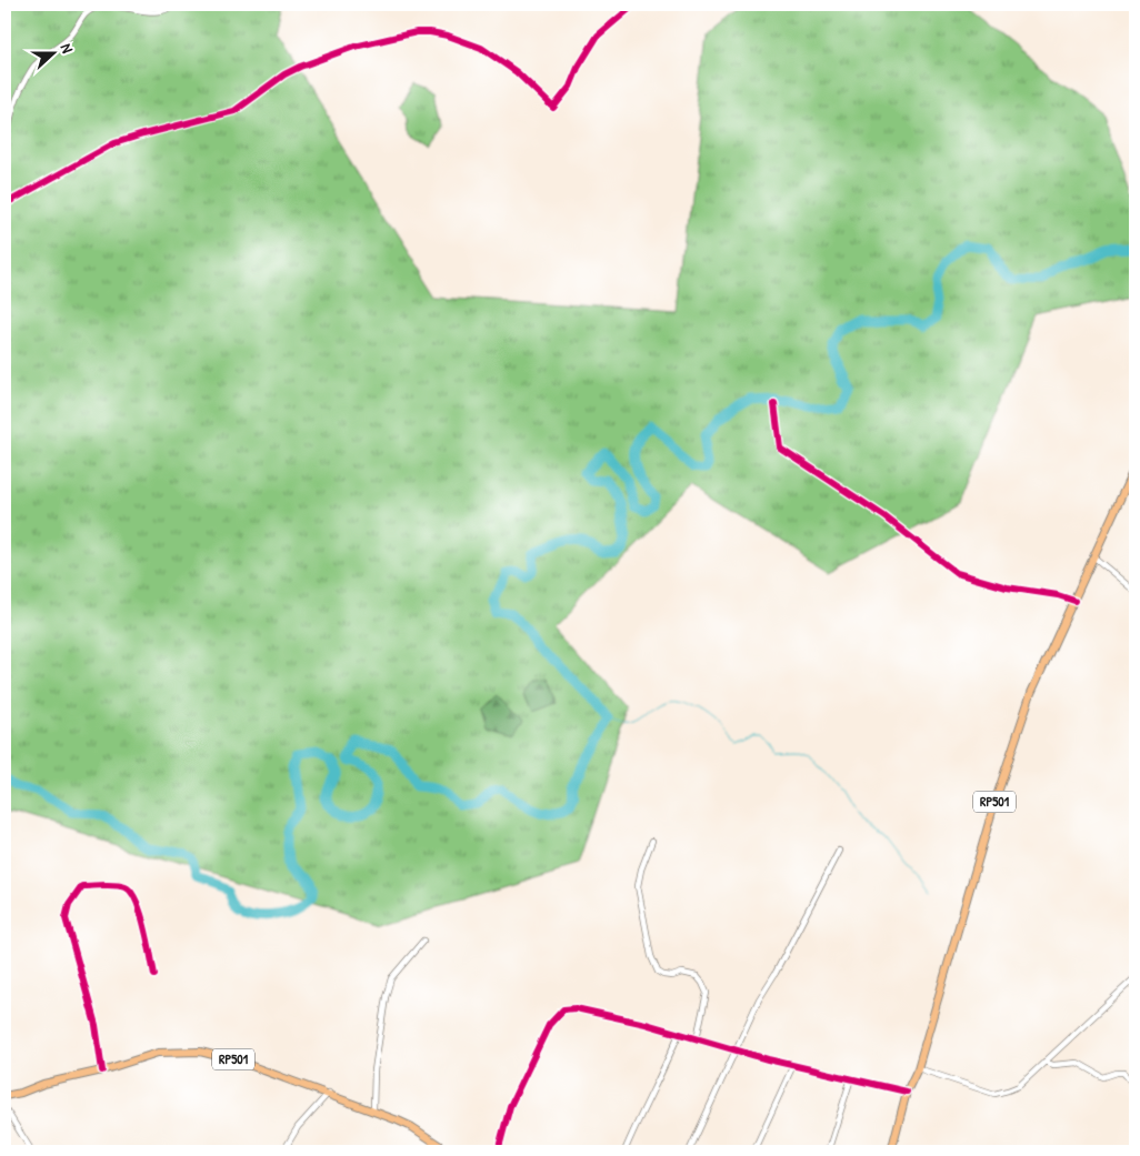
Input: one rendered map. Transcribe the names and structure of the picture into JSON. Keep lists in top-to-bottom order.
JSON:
{
  "streets": {
    "main road": ["RP501"]
  },
  "north": "right"
}
